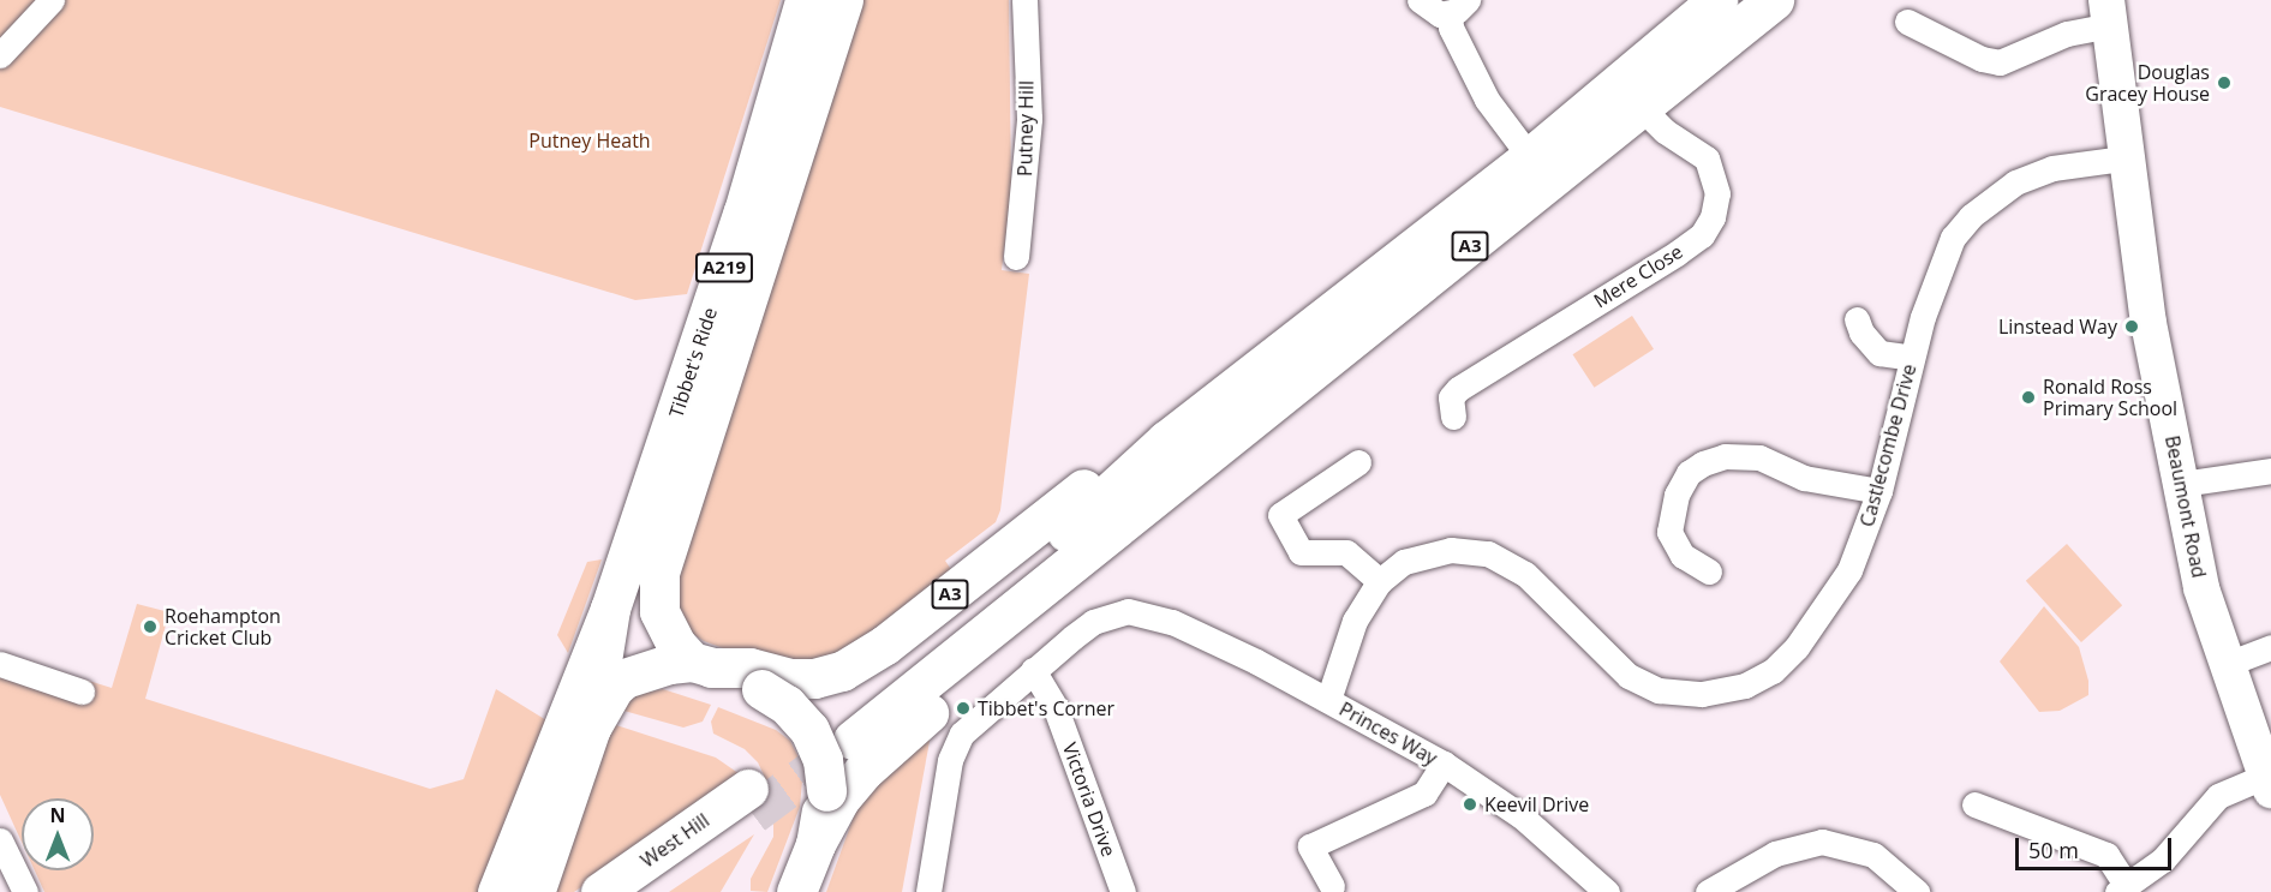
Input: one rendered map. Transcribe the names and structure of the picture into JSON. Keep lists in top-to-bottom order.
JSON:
{
  "streets": {
    "main road": [
      "A3",
      "A219",
      "Tibbet's Ride",
      "West Hill"
    ],
    "street": [
      "Putney Hill",
      "Mere Close",
      "Castlecombe Drive",
      "Beaumont Road",
      "Princes Way",
      "Victoria Drive"
    ]
  },
  "crossings": [
    ["A3", "A219"],
    ["A3", "Mere Close"],
    ["A3", "Tibbet's Ride"],
    ["A219", "Tibbet's Ride"],
    ["Castlecombe Drive", "Beaumont Road"],
    ["Castlecombe Drive", "Princes Way"],
    ["Princes Way", "Victoria Drive"]
  ],
  "parks": ["Putney Heath"],
  "places": [
    "Douglas Gracey House",
    "Linstead Way",
    "Ronald Ross Primary School",
    "Roehampton Cricket Club",
    "Tibbet's Corner",
    "Keevil Drive"
  ],
  "scale_bar": "50 m",
  "north": "top"
}
